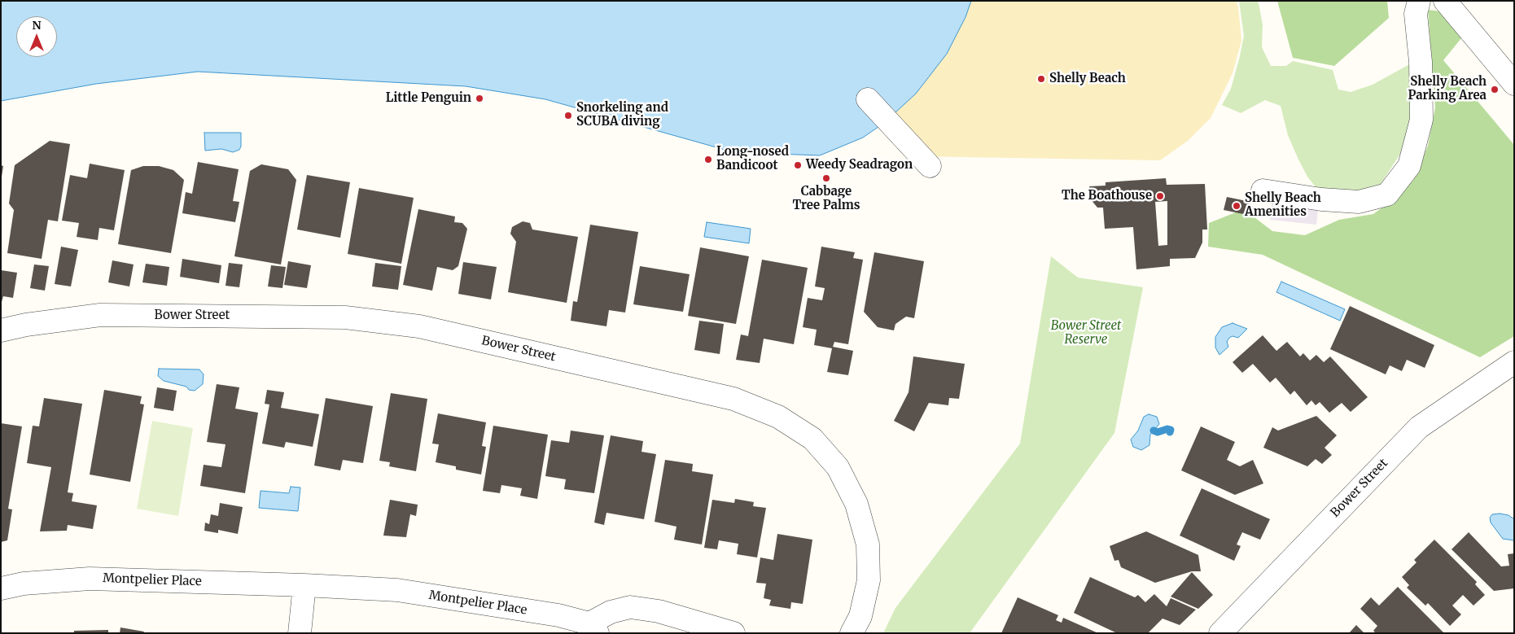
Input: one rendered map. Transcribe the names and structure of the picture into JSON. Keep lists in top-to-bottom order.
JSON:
{
  "streets": {
    "street": ["Bower Street", "Montpelier Place"]
  },
  "parks": ["Bower Street Reserve"],
  "places": [
    "Shelly Beach",
    "Shelly Beach Parking Area",
    "Little Penguin",
    "Snorkeling and SCUBA diving",
    "Long-nosed Bandicoot",
    "Weedy Seadragon",
    "Cabbage Tree Palms",
    "The Boathouse",
    "Shelly Beach Amenities"
  ],
  "north": "top"
}
